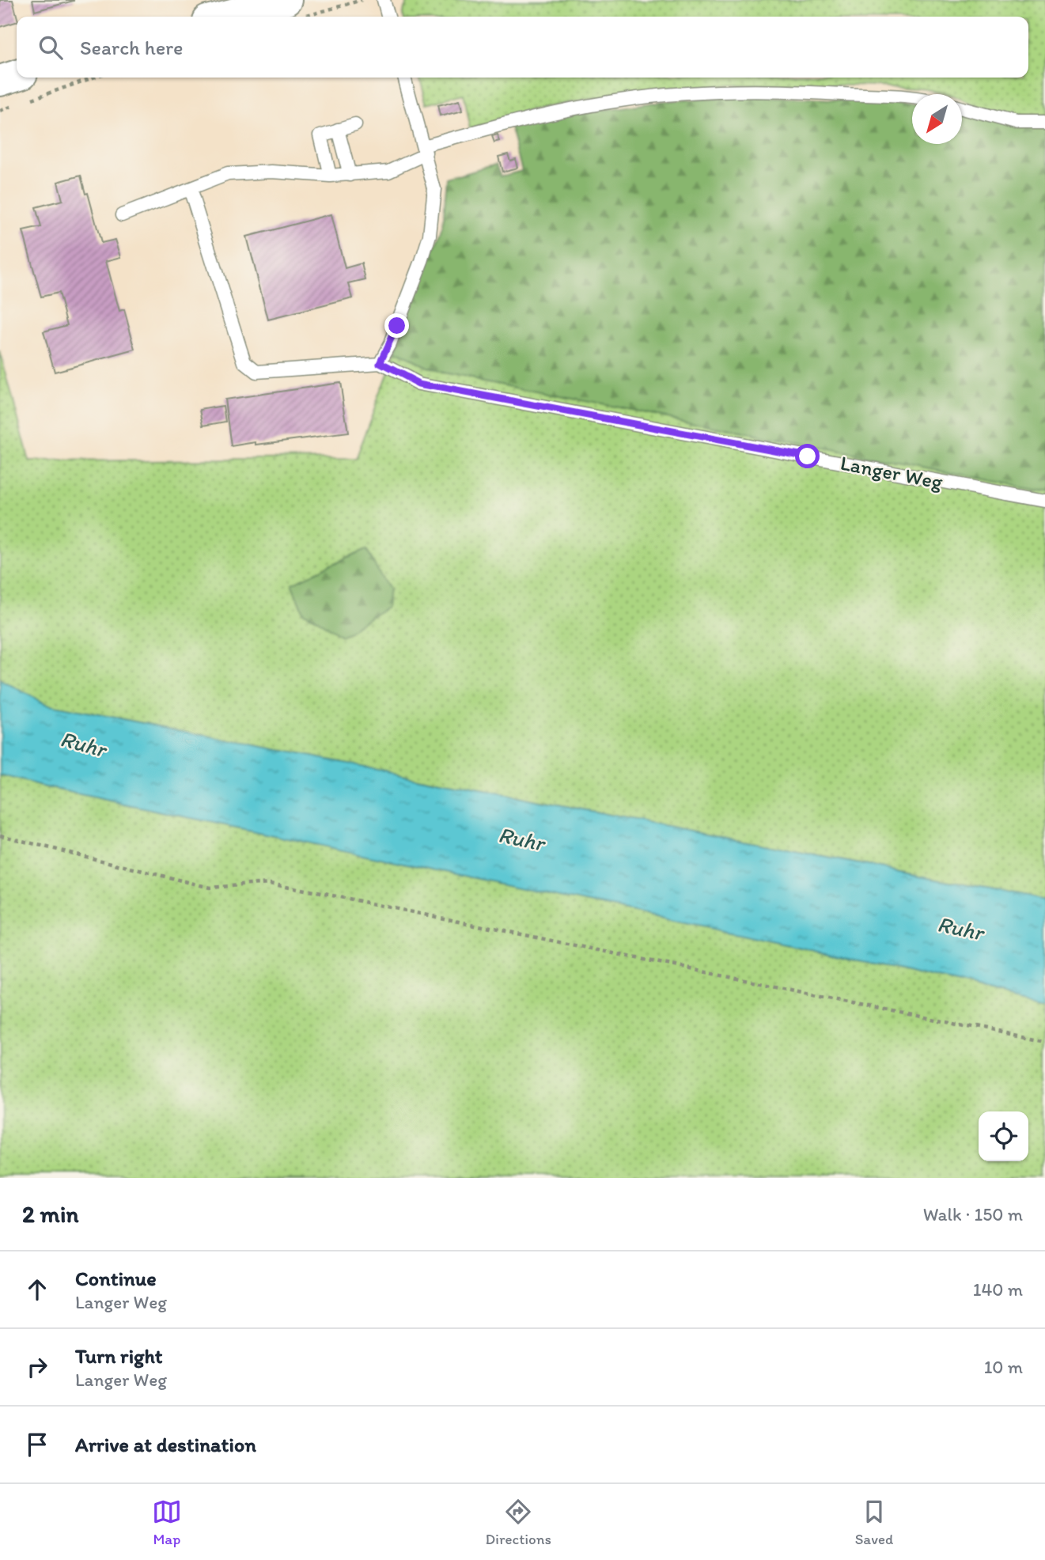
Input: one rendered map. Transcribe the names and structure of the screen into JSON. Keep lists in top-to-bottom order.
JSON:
{
  "streets": {
    "lane": ["Langer Weg"]
  },
  "water": ["Ruhr"],
  "north": "bottom left",
  "page": {
    "search": "Search here",
    "heading": ["2 min", "Walk · 150 m"],
    "list": [
      ["Continue", "Langer Weg", "140 m"],
      ["Turn right", "Langer Weg", "10 m"],
      "Arrive at destination"
    ],
    "nav": ["Map", "Directions", "Saved"]
  }
}
